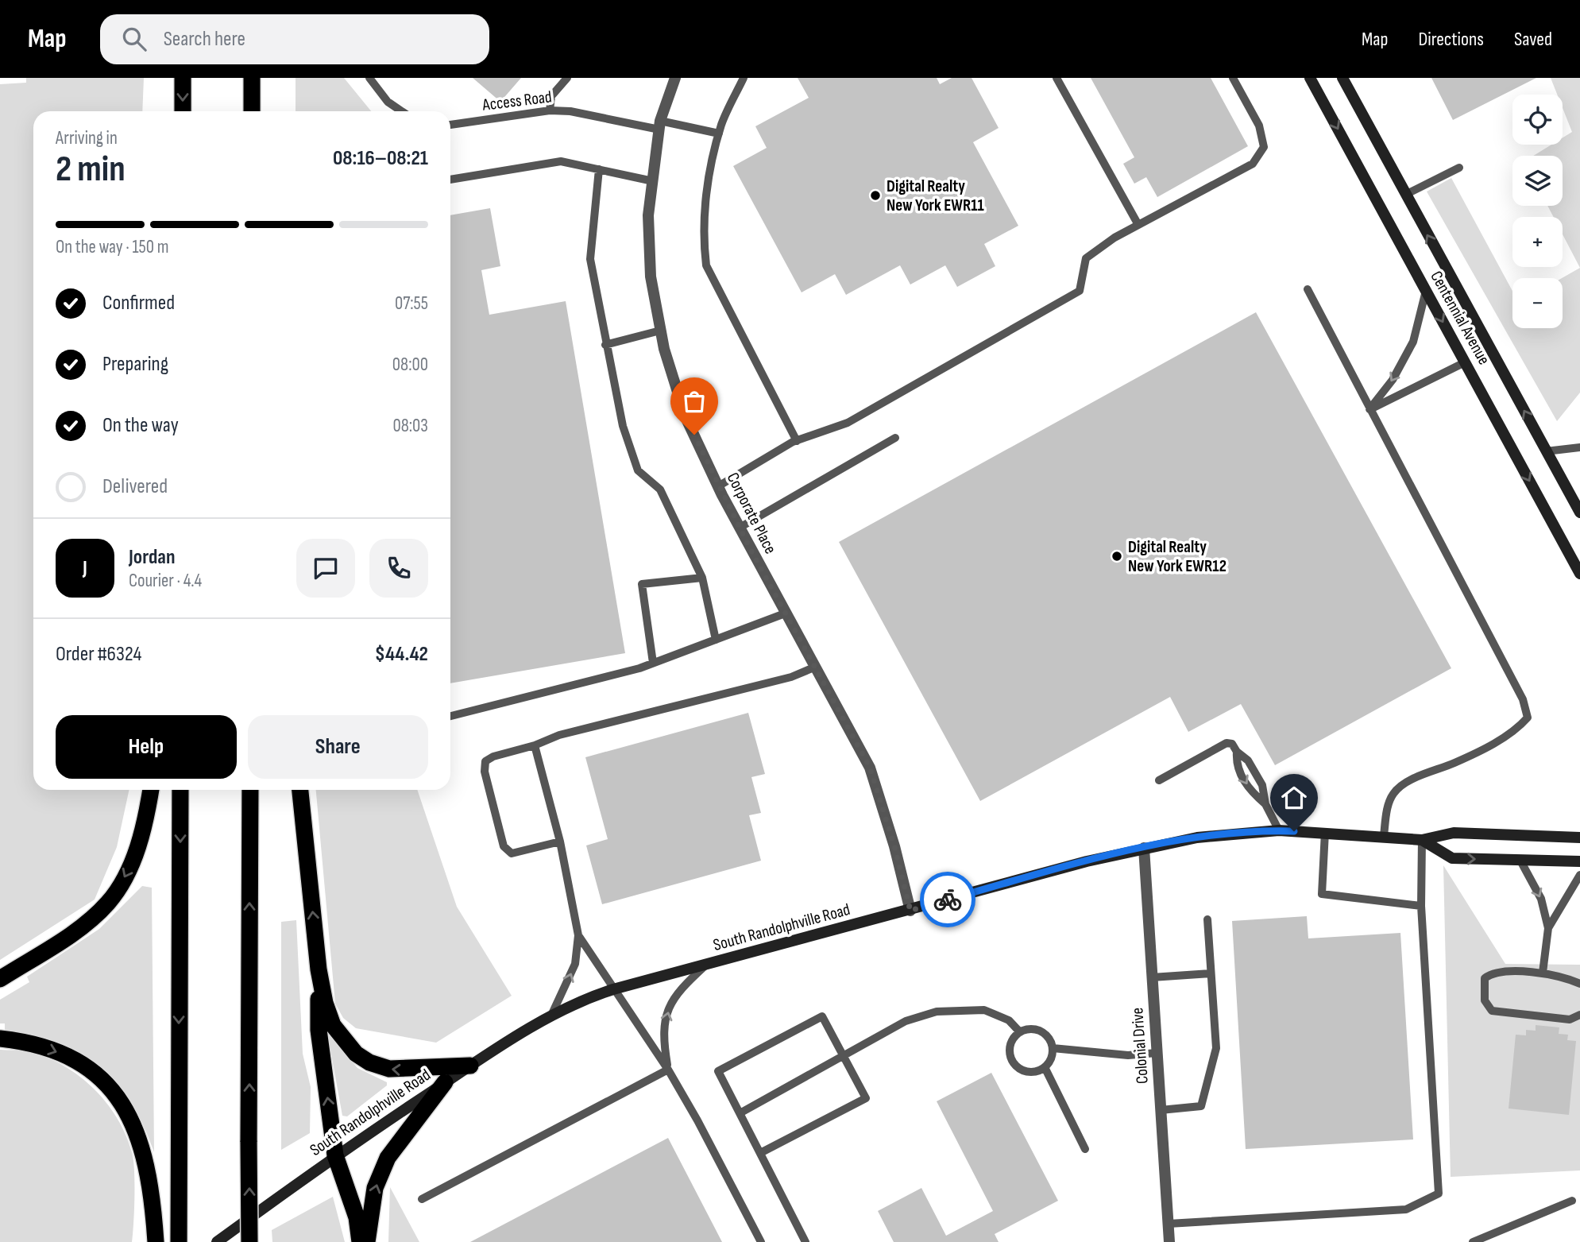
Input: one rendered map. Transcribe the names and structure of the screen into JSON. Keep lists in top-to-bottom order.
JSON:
{
  "streets": {
    "main road": ["Centennial Avenue", "South Randolphville Road"],
    "street": ["Corporate Place", "Colonial Drive"],
    "lane": ["Access Road"]
  },
  "crossings": [
    ["Access Road", "Corporate Place"],
    ["Corporate Place", "South Randolphville Road"],
    ["South Randolphville Road", "Colonial Drive"]
  ],
  "places": ["Digital Realty New York EWR11", "Digital Realty New York EWR12"],
  "page": {
    "header": "Map",
    "search": "Search here",
    "nav": ["Map", "Directions", "Saved"],
    "map_buttons": ["+", "−"],
    "heading": ["2 min", "Arriving in", "08:16–08:21"],
    "panel": [
      "Jordan",
      "Courier · 4.4",
      "Order #6324",
      "$44.42"
    ],
    "bar": "On the way · 150 m",
    "list": [
      ["Confirmed", "07:55"],
      ["Preparing", "08:00"],
      ["On the way", "08:03"],
      "Delivered"
    ],
    "round": "J",
    "buttons": ["Help", "Share"]
  }
}
